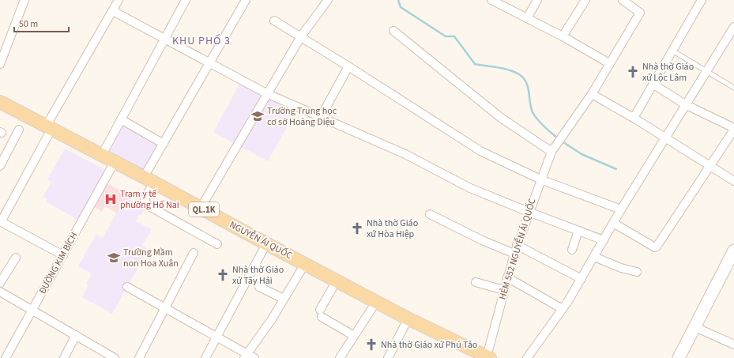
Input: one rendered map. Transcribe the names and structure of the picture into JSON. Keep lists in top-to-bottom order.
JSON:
{
  "streets": {
    "main road": ["QL.1K", "NGUYỄN ÁI QUỐC"],
    "street": ["HẺM 552 NGUYỄN ÁI QUỐC", "ĐƯỜNG KIM BÍCH"]
  },
  "crossings": [
    ["NGUYỄN ÁI QUỐC", "HẺM 552 NGUYỄN ÁI QUỐC"],
    ["NGUYỄN ÁI QUỐC", "ĐƯỜNG KIM BÍCH"]
  ],
  "districts": ["KHU PHỐ 3"],
  "places": {
    "church": [
      "Nhà thờ Giáo xứ Lộc Lâm",
      "Nhà thờ Giáo xứ Hòa Hiệp",
      "Nhà thờ Giáo xứ Tây Hải",
      "Nhà thờ Giáo xứ Phú Tảo"
    ],
    "school or university": ["Trường Trung học cơ sở Hoàng Diệu", "Trường Mầm non Hoa Xuân"],
    "hospital": ["Trạm y tế phường Hố Nai"]
  },
  "scale_bar": "50 m"
}
